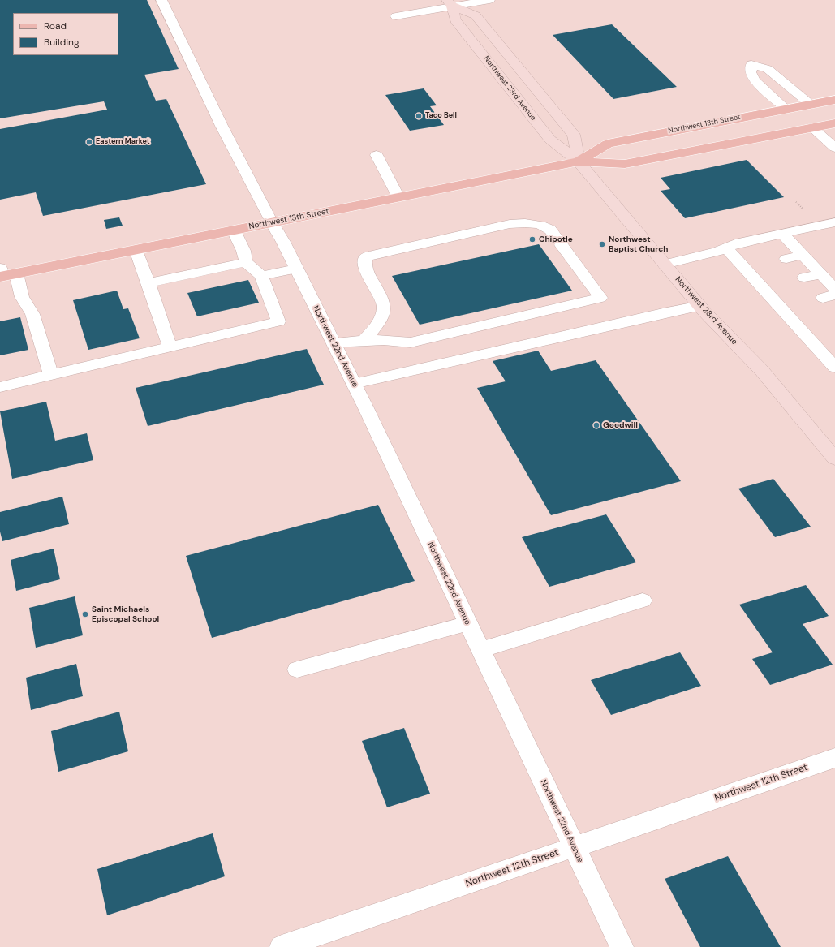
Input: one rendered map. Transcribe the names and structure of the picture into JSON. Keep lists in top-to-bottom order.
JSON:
{
  "streets": {
    "main road": ["Northwest 13th Street"],
    "street": ["Northwest 23rd Avenue", "Northwest 22nd Avenue", "Northwest 12th Street"]
  },
  "crossings": [
    ["Northwest 23rd Avenue", "Northwest 13th Street"],
    ["Northwest 13th Street", "Northwest 22nd Avenue"],
    ["Northwest 22nd Avenue", "Northwest 12th Street"]
  ],
  "places": [
    "Taco Bell",
    "Eastern Market",
    "Chipotle",
    "Northwest Baptist Church",
    "Goodwill",
    "Saint Michaels Episcopal School"
  ],
  "legend": ["Road", "Building"]
}
